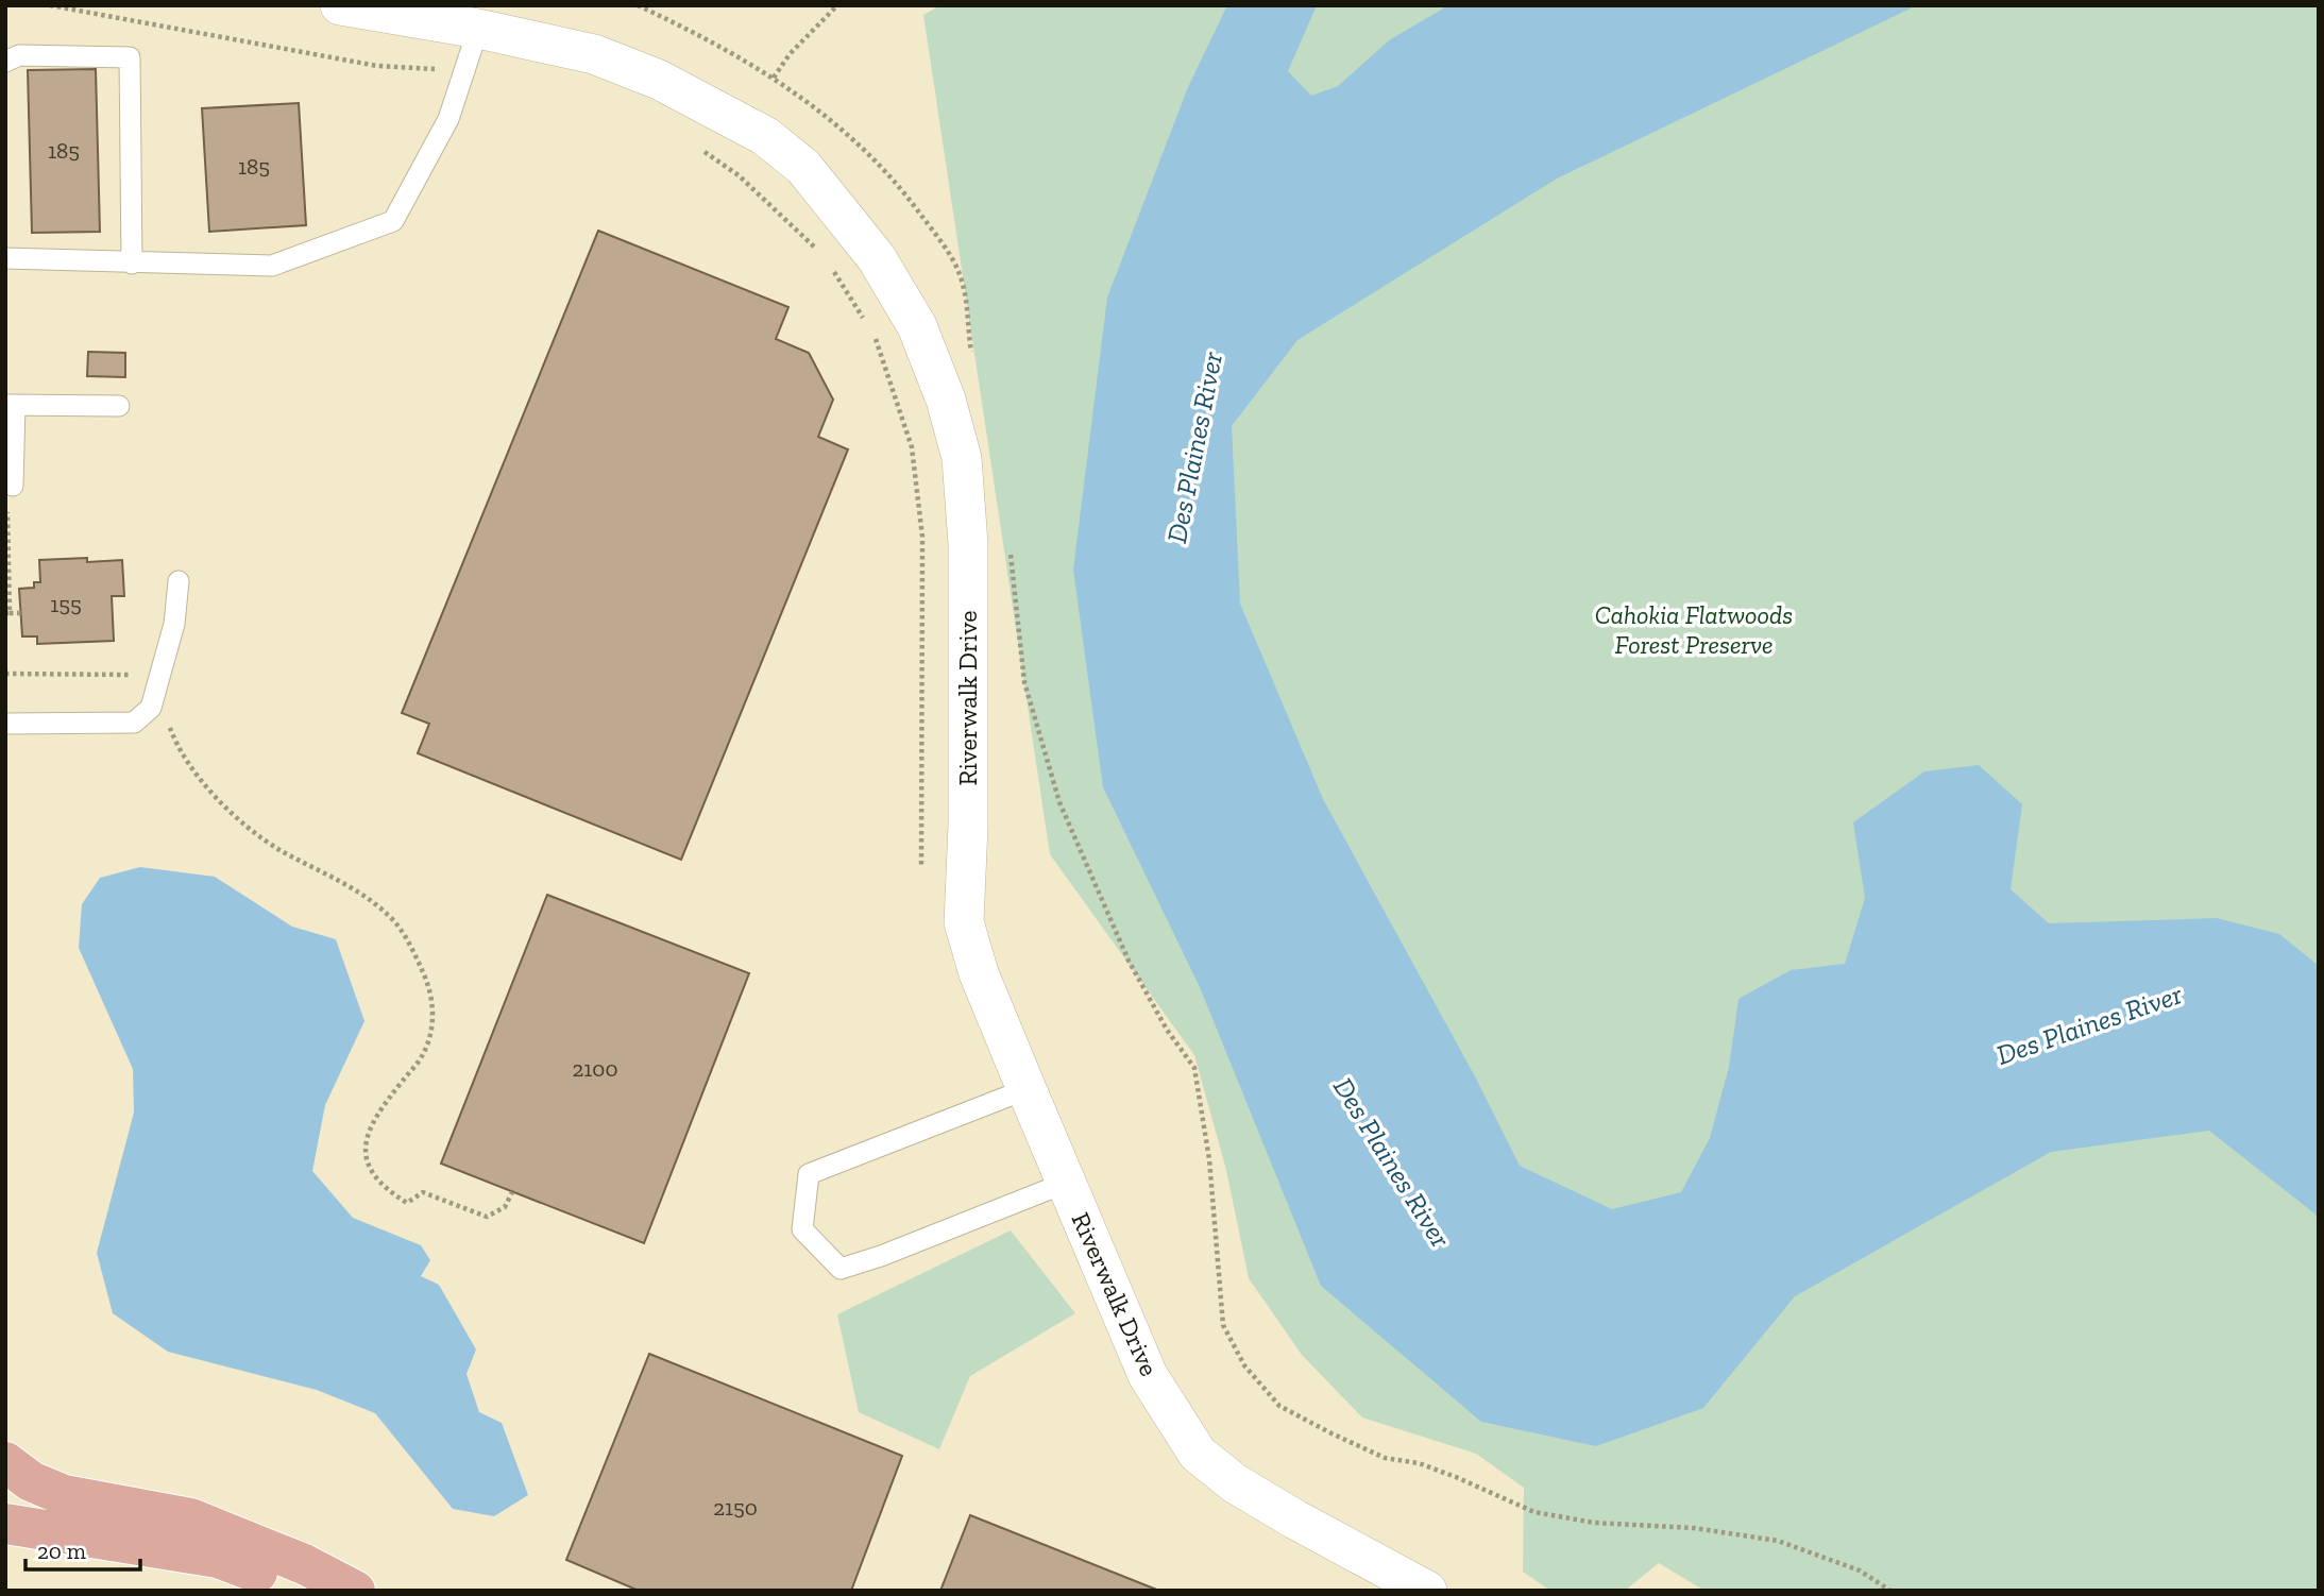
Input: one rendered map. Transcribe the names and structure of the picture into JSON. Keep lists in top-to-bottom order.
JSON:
{
  "streets": {
    "street": ["Riverwalk Drive"]
  },
  "water": ["Des Plaines River"],
  "parks": ["Cahokia Flatwoods Forest Preserve"],
  "house_numbers": [
    "185",
    "185",
    "155",
    "2100",
    "2150"
  ],
  "scale_bar": "20 m"
}
